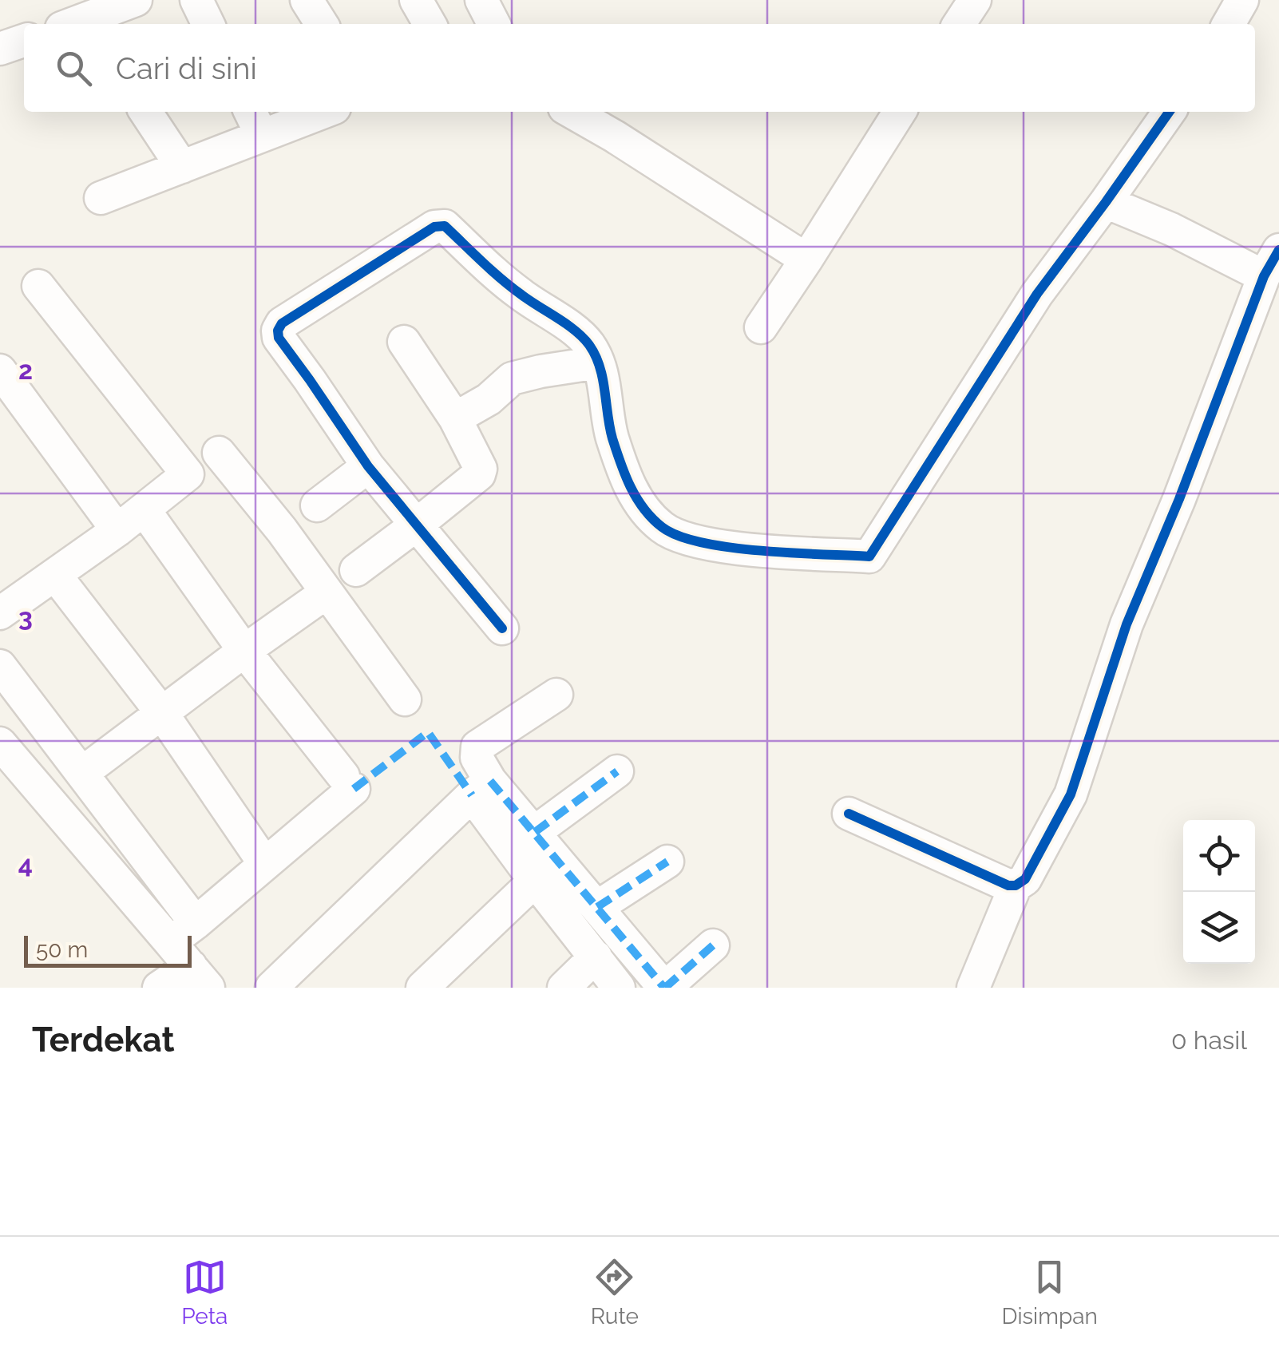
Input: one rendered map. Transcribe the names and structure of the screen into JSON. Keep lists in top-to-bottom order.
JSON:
{
  "scale_bar": "50 m",
  "page": {
    "search": "Cari di sini",
    "scale": "50 m",
    "heading": ["Terdekat", "0 hasil"],
    "nav": ["Peta", "Rute", "Disimpan"]
  },
  "grid": {
    "rows": ["2", "3", "4"]
  }
}
